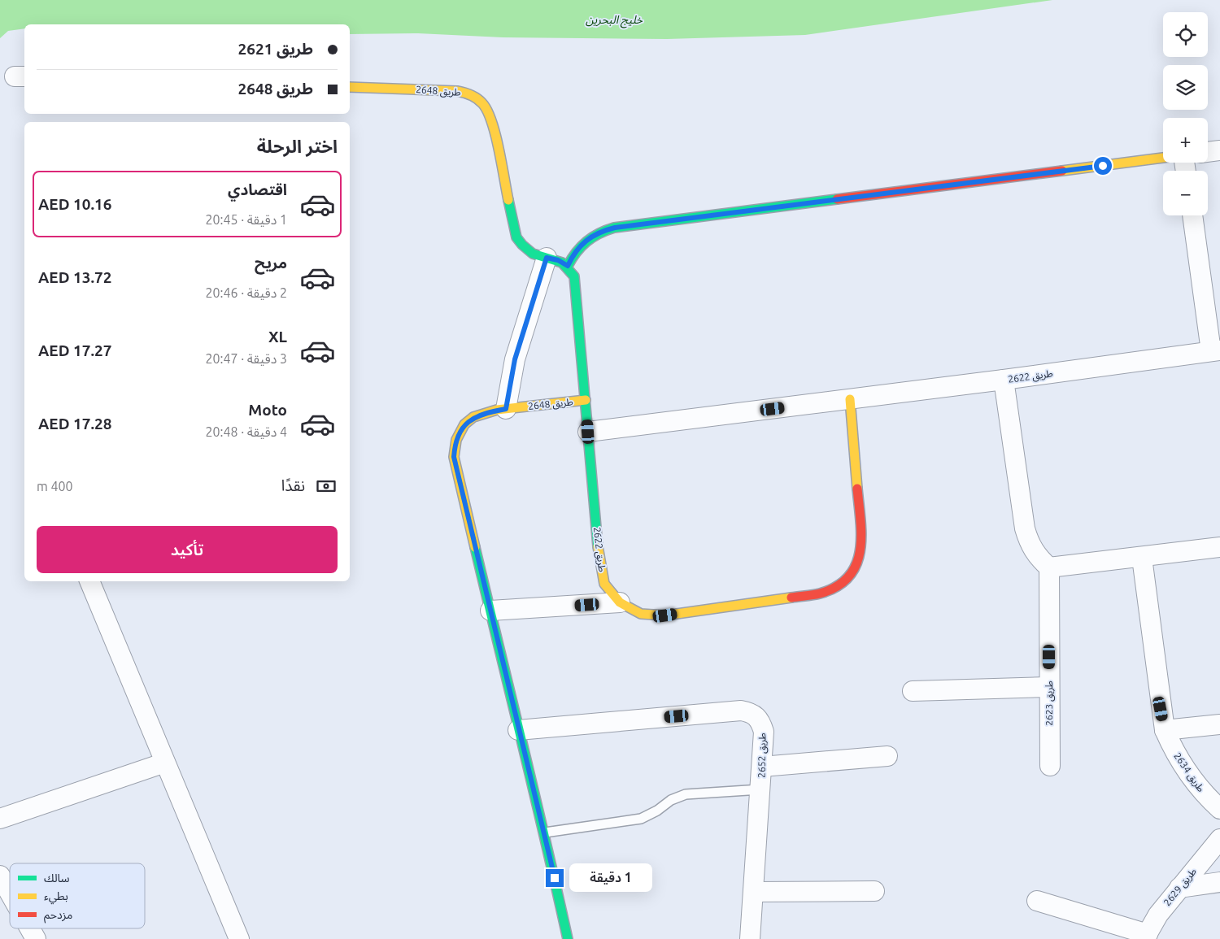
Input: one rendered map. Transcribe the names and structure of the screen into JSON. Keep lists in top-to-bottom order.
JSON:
{
  "streets": {
    "street": [
      "طريق 2648",
      "طريق 2622",
      "طريق 2623",
      "طريق 2652",
      "طريق 2634",
      "طريق 2629"
    ]
  },
  "crossings": [
    ["طريق 2648", "طريق 2622"],
    ["طريق 2648", "طريق 2652"]
  ],
  "water": ["خليج البحرين"],
  "legend": ["سالك", "بطيء", "مزدحم"],
  "page": {
    "map_buttons": ["+", "−"],
    "banner": ["طريق 2621", "طريق 2648"],
    "heading": "اختر الرحلة",
    "list": [
      {
        "name": "اقتصادي",
        "note": "1 دقيقة · 20:45",
        "value": "AED 10.16"
      },
      {
        "name": "مريح",
        "note": "2 دقيقة · 20:46",
        "value": "AED 13.72"
      },
      {
        "name": "XL",
        "note": "3 دقيقة · 20:47",
        "value": "AED 17.27"
      },
      {
        "name": "Moto",
        "note": "4 دقيقة · 20:48",
        "value": "AED 17.28"
      }
    ],
    "pay": ["نقدًا", "400 m"],
    "buttons": "تأكيد",
    "bubble": "1 دقيقة"
  }
}
